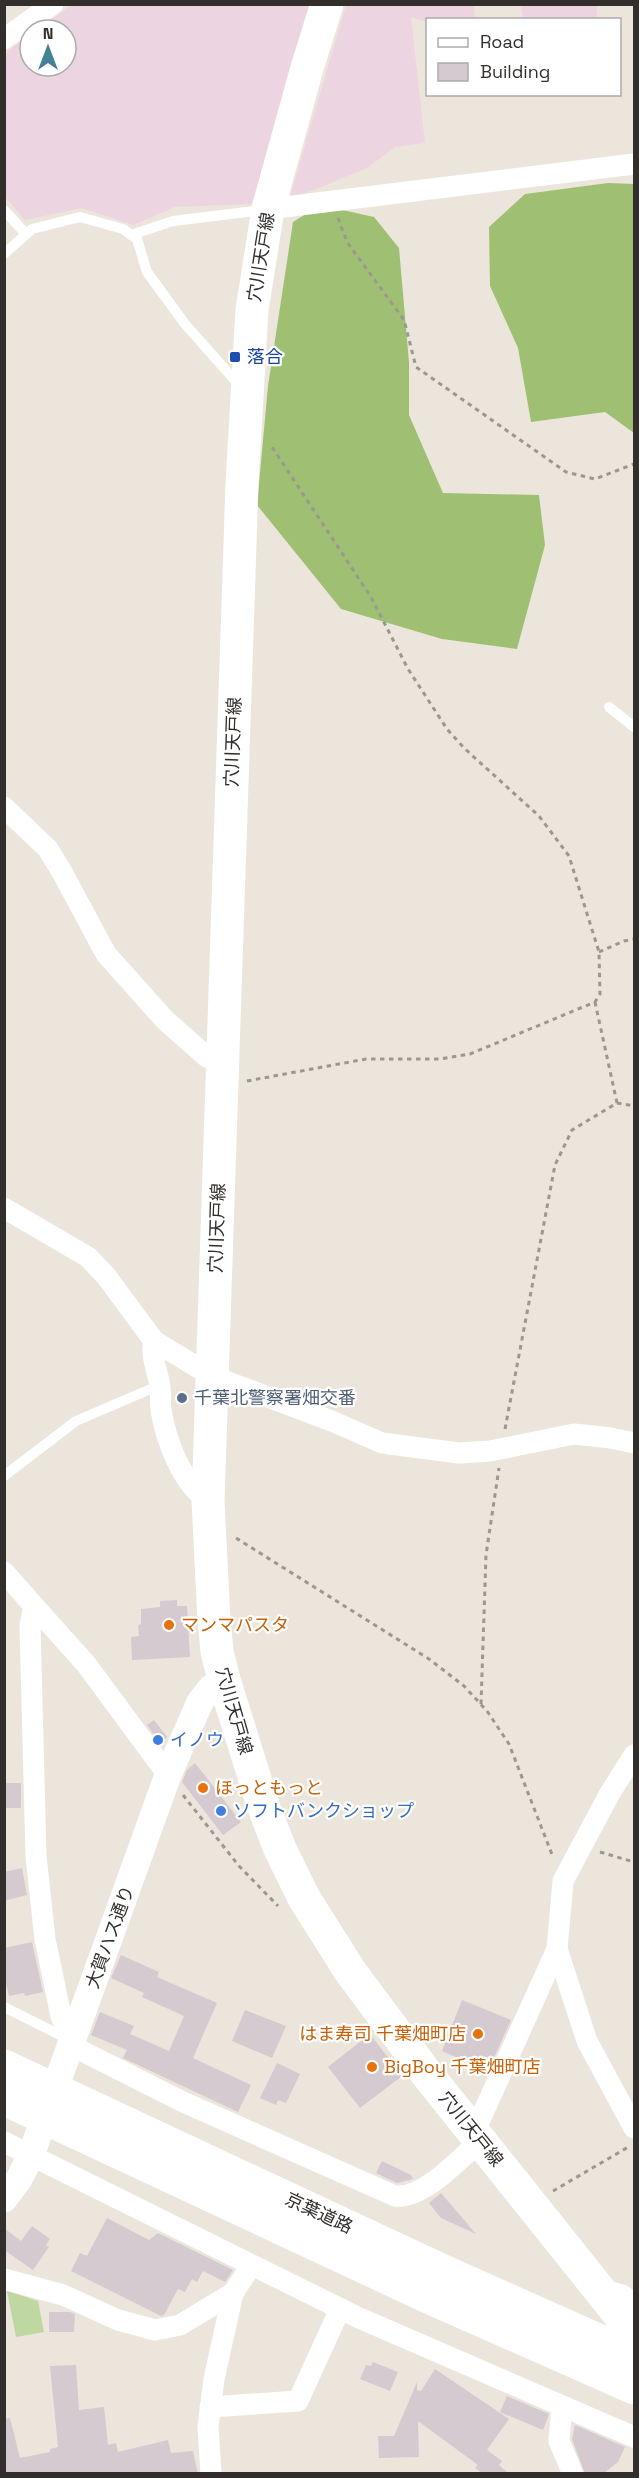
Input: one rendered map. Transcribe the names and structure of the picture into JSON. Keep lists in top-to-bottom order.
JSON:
{
  "streets": {
    "main road": ["穴川天戸線", "京葉道路"],
    "street": ["大賀ハス通り"]
  },
  "crossings": [
    ["穴川天戸線", "大賀ハス通り"]
  ],
  "places": {
    "transit": ["落合"],
    "other": [
      "千葉北警察署畑交番",
      "マンマパスタ",
      "イノウ",
      "ほっともっと",
      "ソフトバンクショップ",
      "はま寿司 千葉畑町店",
      "BigBoy 千葉畑町店"
    ]
  },
  "legend": ["Road", "Building"],
  "north": "top"
}
